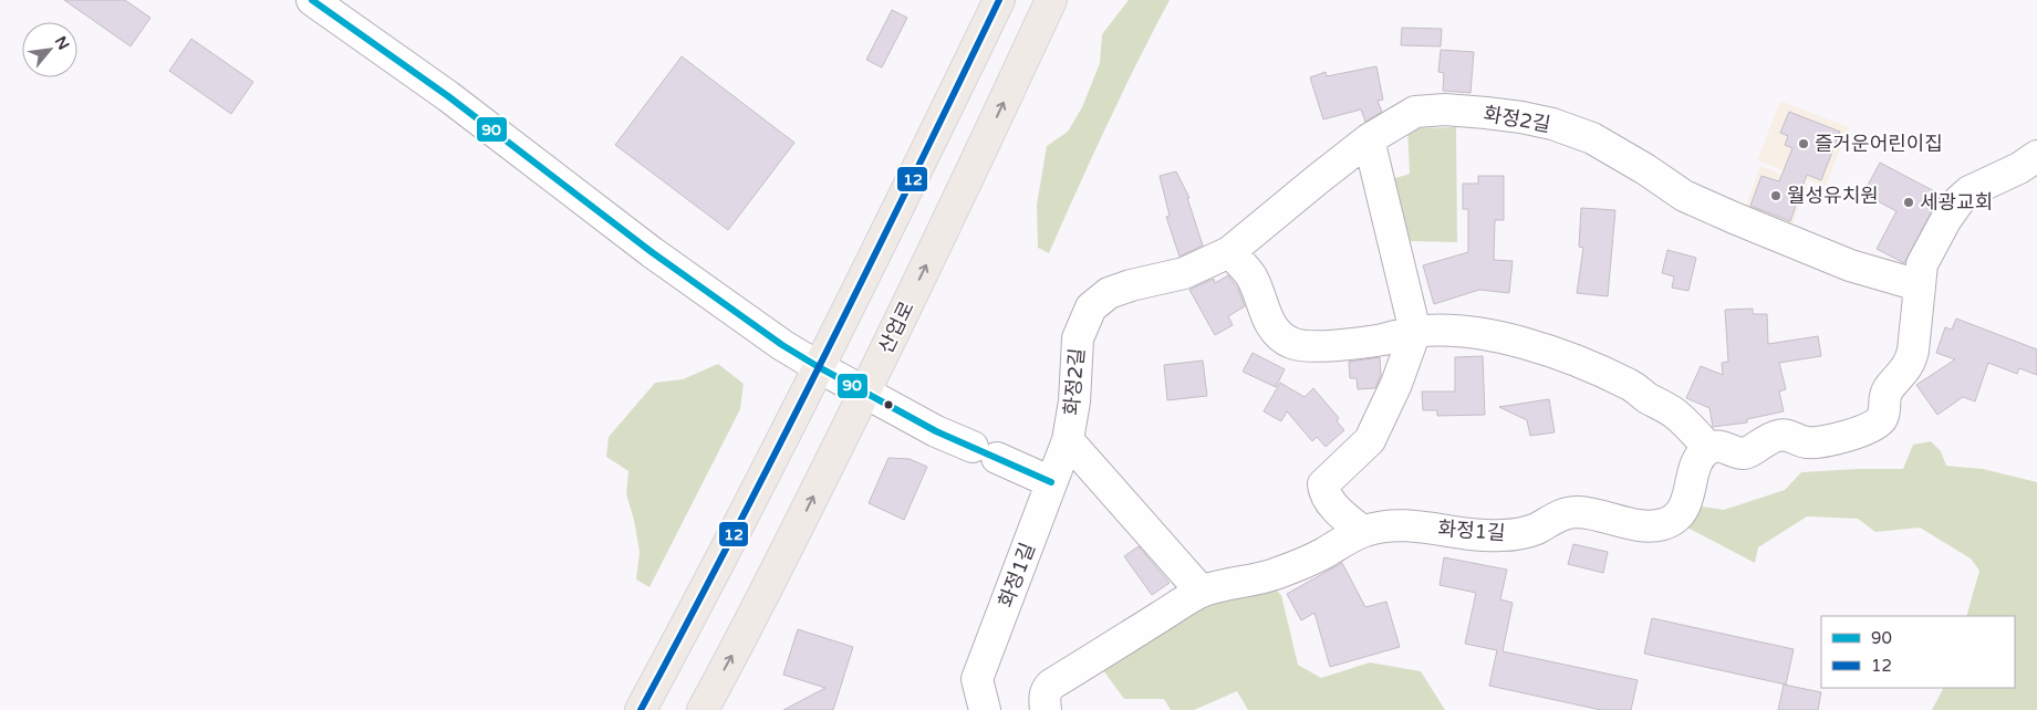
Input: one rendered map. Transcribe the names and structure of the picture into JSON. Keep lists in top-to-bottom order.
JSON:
{
  "streets": {
    "main road": ["산업로"],
    "street": ["화정2길", "화정1길"]
  },
  "crossings": [
    ["화정2길", "화정1길"]
  ],
  "places": ["즐거운어린이집", "월성유치원", "세광교회"],
  "lines": ["transit line 90", "transit line 12"],
  "legend": ["90", "12"],
  "north": "top right"
}
